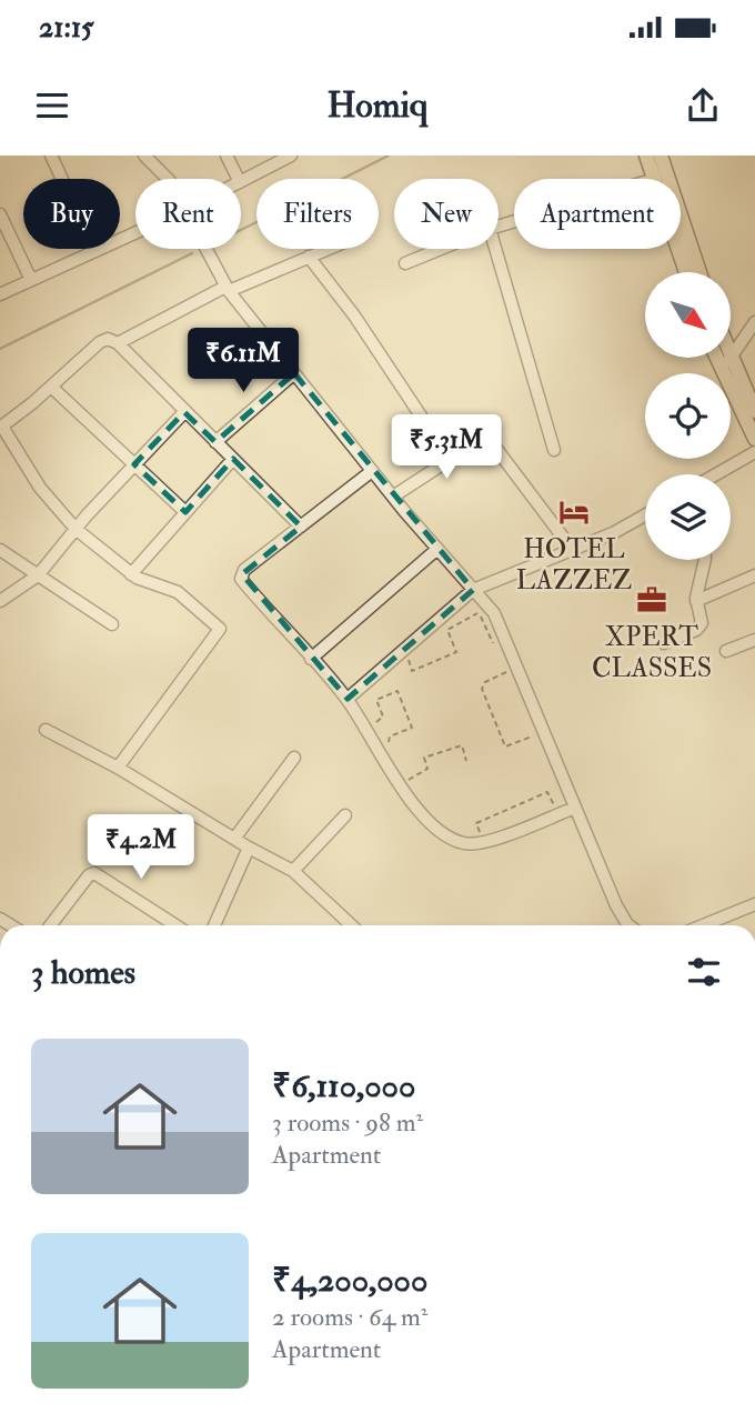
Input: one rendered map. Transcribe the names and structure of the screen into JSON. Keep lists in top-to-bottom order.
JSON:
{
  "places": {
    "hotel": ["HOTEL LAZZEZ"],
    "office": ["XPERT CLASSES"]
  },
  "north": "bottom right",
  "page": {
    "status": "21:15",
    "header": "Homiq",
    "chip": [
      "Buy",
      "Rent",
      "Filters",
      "New",
      "Apartment"
    ],
    "price": ["₹6.11M", "₹5.31M", "₹4.2M"],
    "heading": "3 homes",
    "list": [
      {
        "name": "₹6,110,000",
        "note": "3 rooms · 98 m² · Apartment"
      },
      {
        "name": "₹4,200,000",
        "note": "2 rooms · 64 m² · Apartment"
      }
    ]
  }
}
